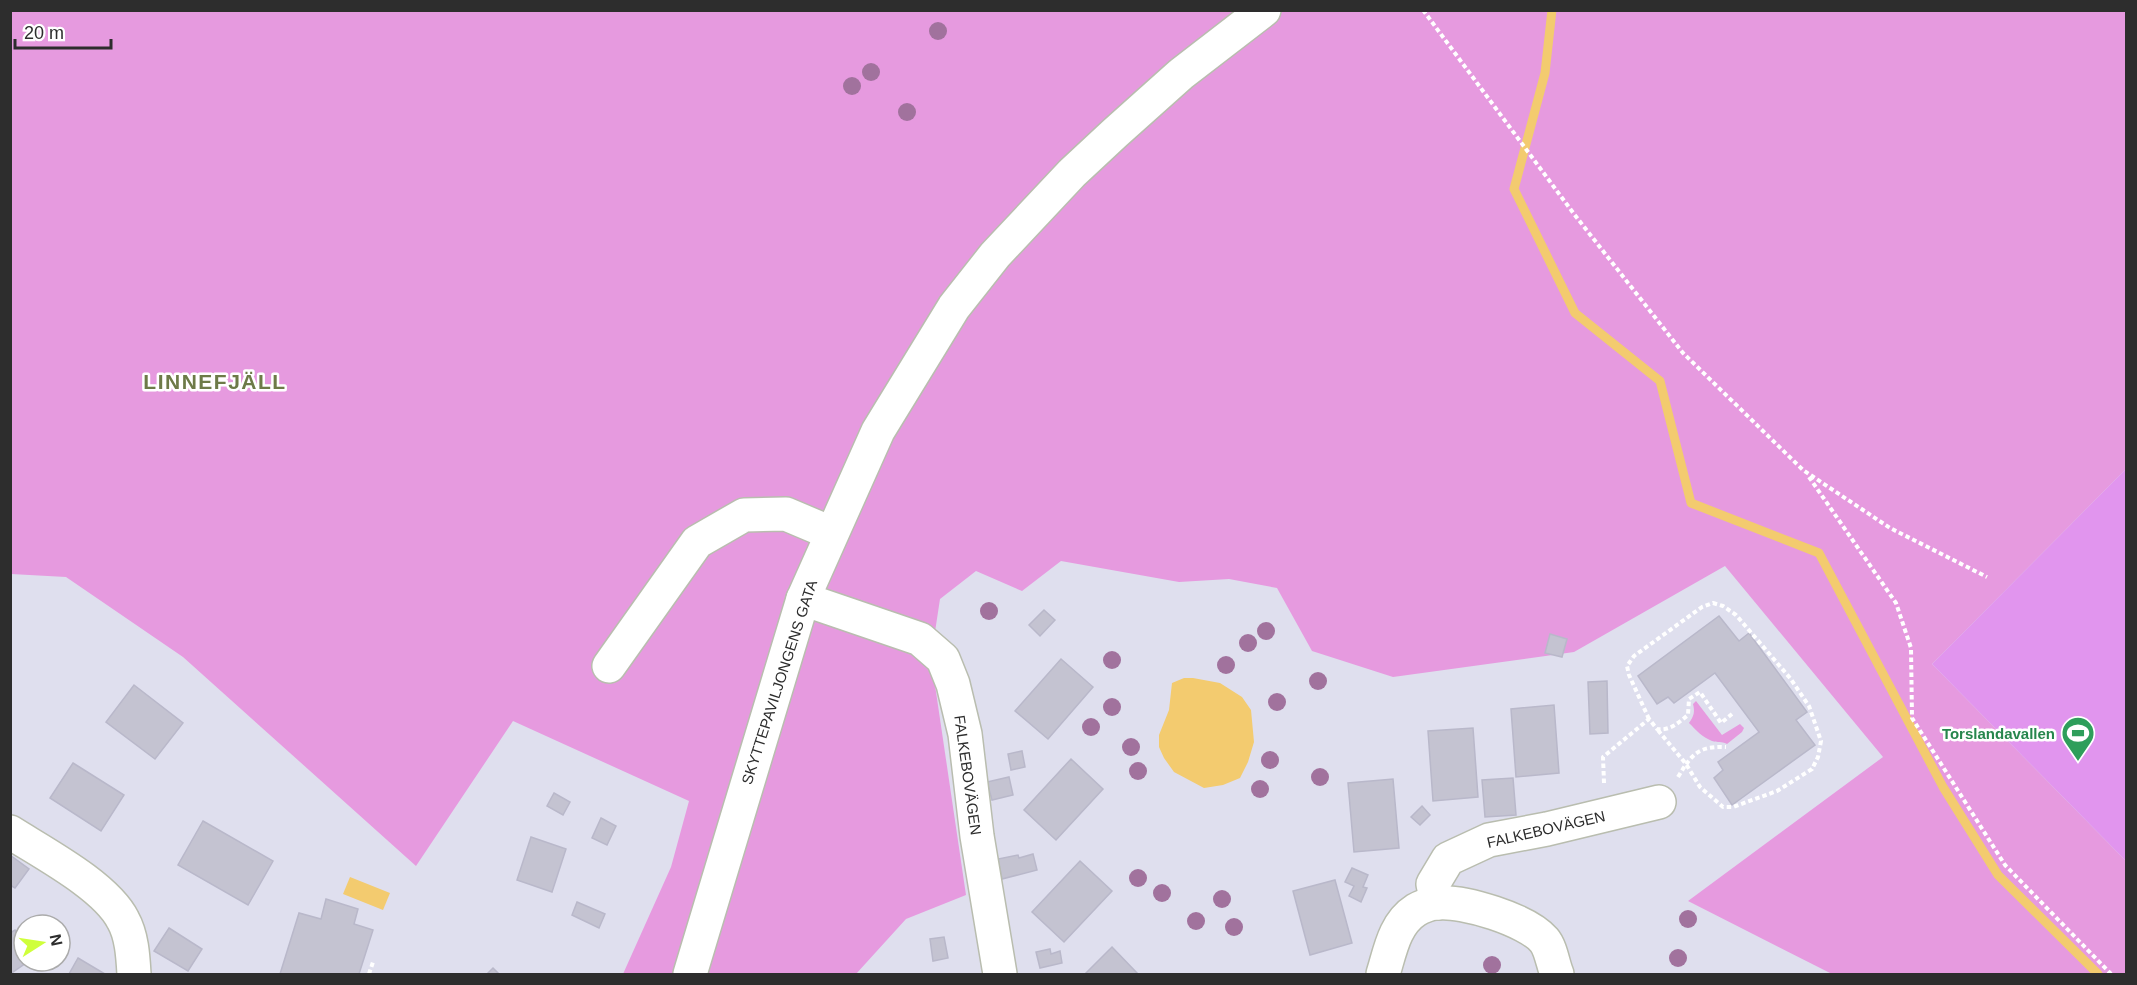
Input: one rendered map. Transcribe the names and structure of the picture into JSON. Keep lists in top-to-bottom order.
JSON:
{
  "streets": {
    "street": ["SKYTTEPAVILJONGENS GATA", "FALKEBOVÄGEN"]
  },
  "crossings": [
    ["SKYTTEPAVILJONGENS GATA", "FALKEBOVÄGEN"]
  ],
  "districts": ["LINNEFJÄLL"],
  "places": {
    "sports": ["Torslandavallen"]
  },
  "scale_bar": "20 m",
  "north": "right"
}
